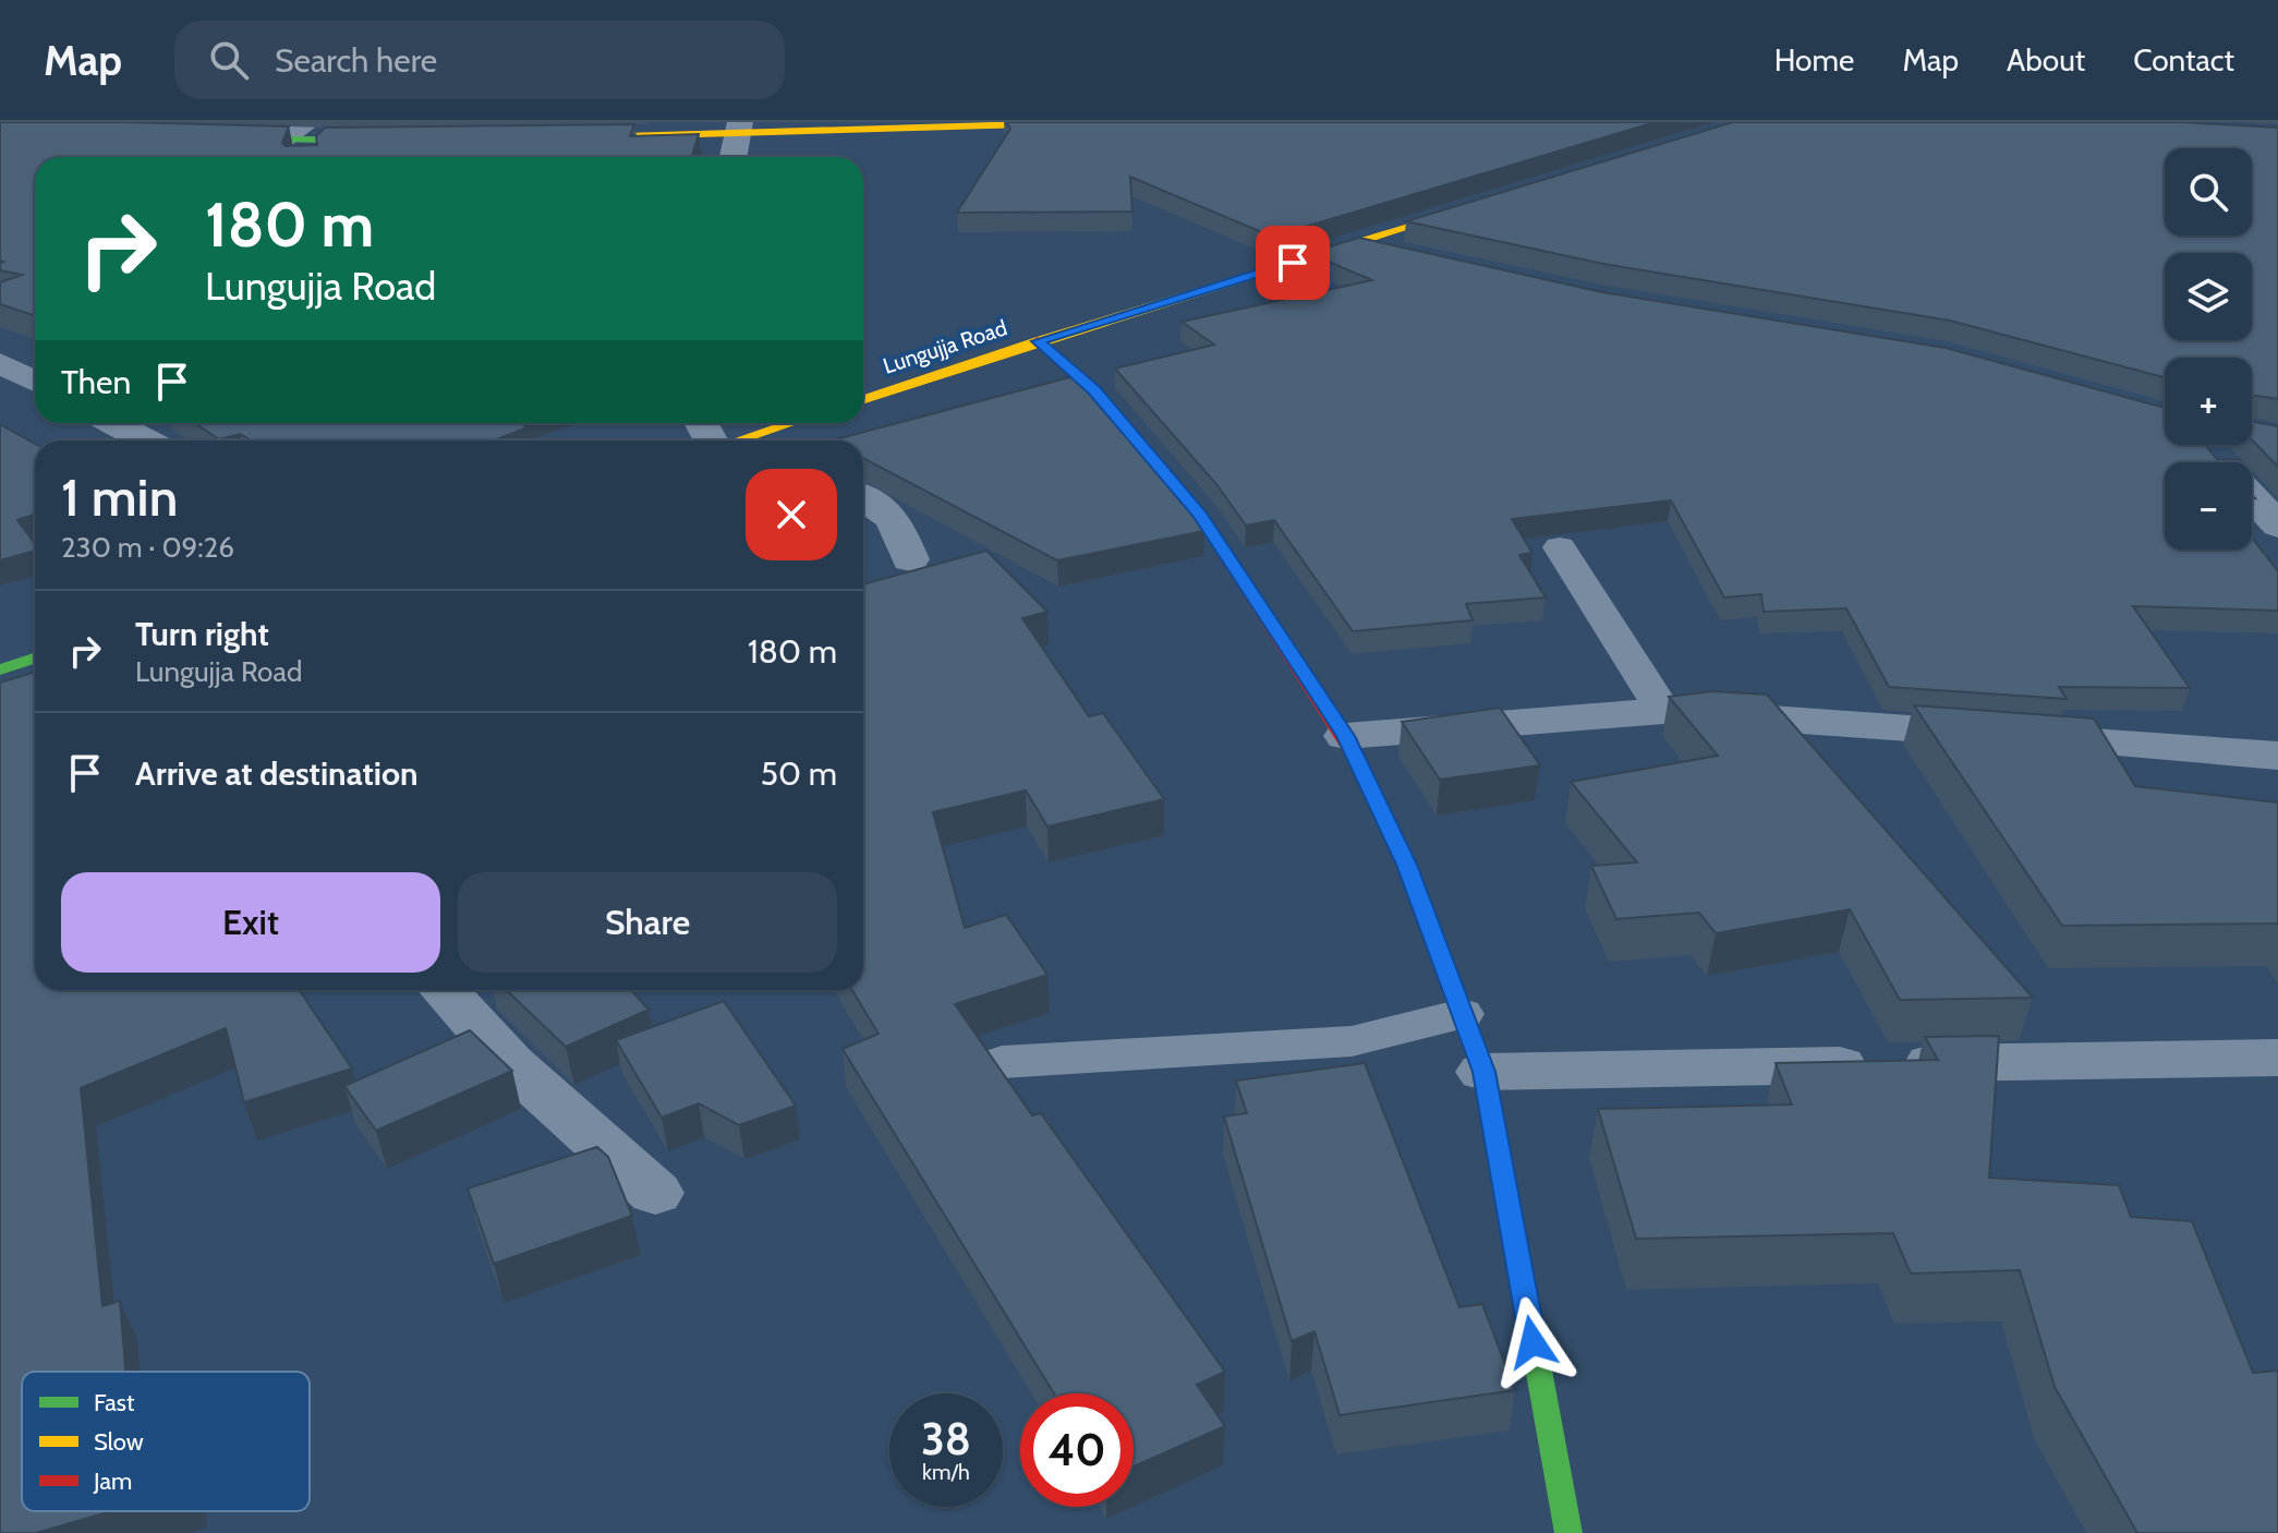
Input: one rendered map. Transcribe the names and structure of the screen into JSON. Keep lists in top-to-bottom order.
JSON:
{
  "streets": {
    "street": ["Lungujja Road"]
  },
  "legend": ["Fast", "Slow", "Jam"],
  "page": {
    "header": "Map",
    "search": "Search here",
    "nav": [
      "Home",
      "Map",
      "About",
      "Contact"
    ],
    "map_buttons": ["+", "−"],
    "turn": ["180 m", "Lungujja Road"],
    "then": "Then",
    "heading": ["1 min", "230 m · 09:26"],
    "list": [
      {
        "name": "Turn right",
        "note": "Lungujja Road",
        "value": "180 m"
      },
      {
        "name": "Arrive at destination",
        "value": "50 m"
      }
    ],
    "buttons": ["Exit", "Share"],
    "speed": "38 km/h",
    "limit": "40"
  }
}
